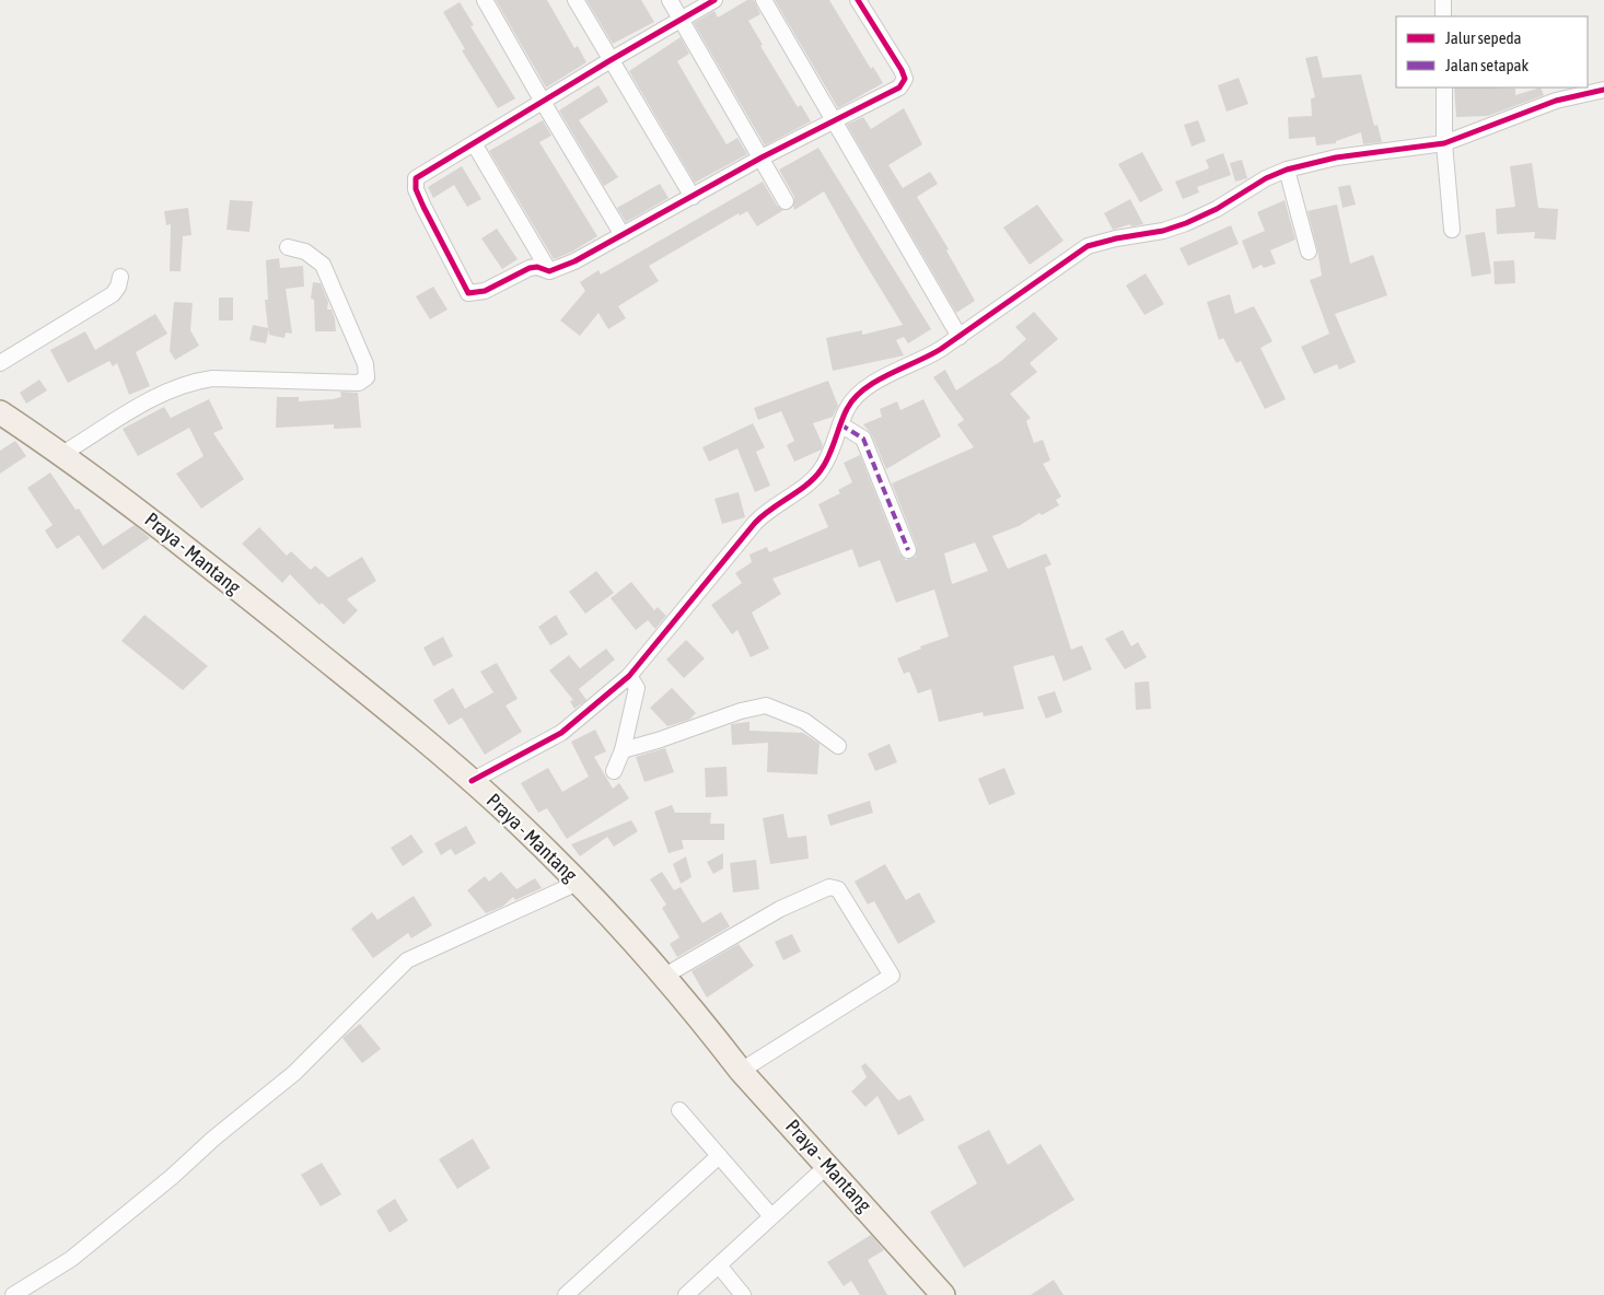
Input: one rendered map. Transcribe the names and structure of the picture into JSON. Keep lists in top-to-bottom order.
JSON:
{
  "streets": {
    "main road": ["Praya - Mantang"]
  },
  "legend": ["Jalur sepeda", "Jalan setapak"]
}
